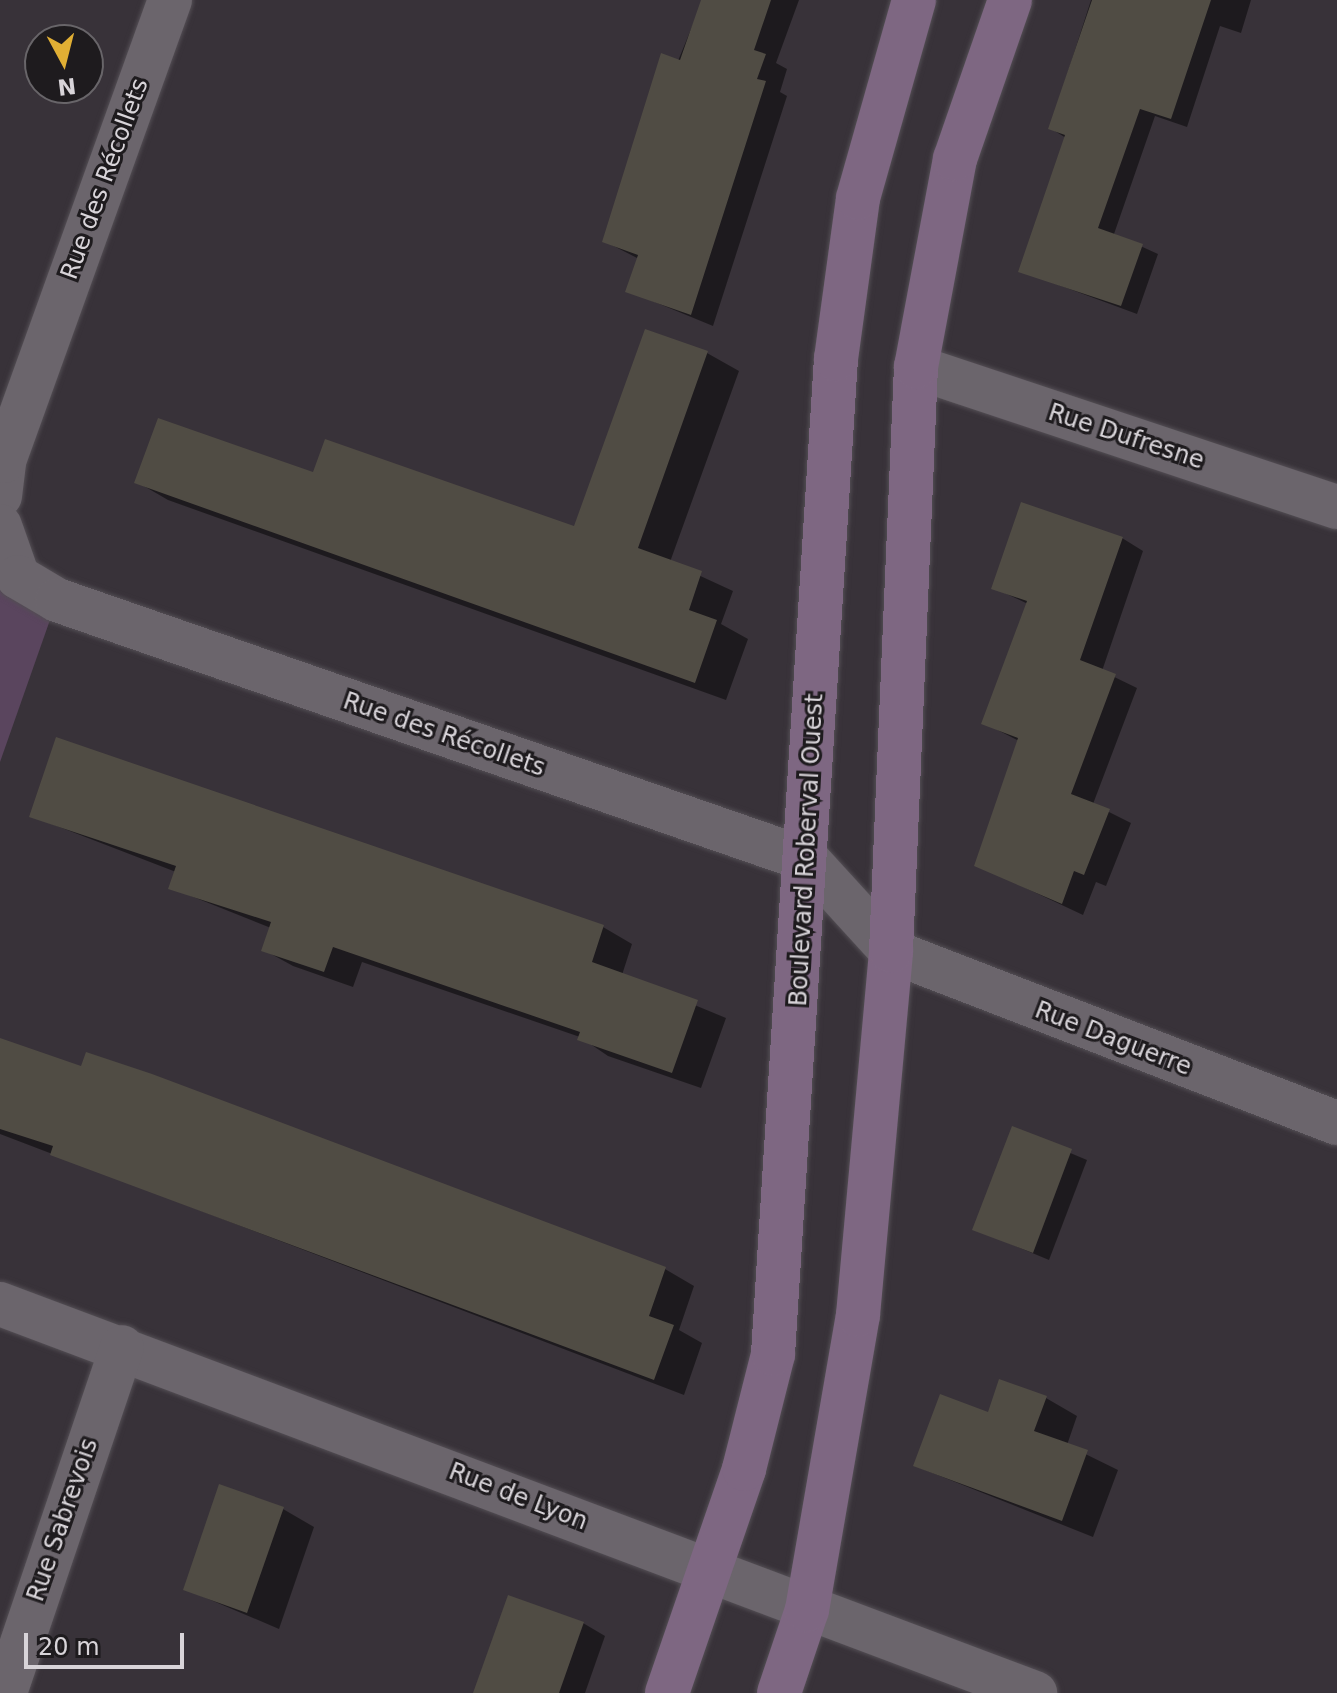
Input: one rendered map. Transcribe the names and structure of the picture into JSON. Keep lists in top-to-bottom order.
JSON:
{
  "streets": {
    "street": [
      "Rue des Récollets",
      "Rue Dufresne",
      "Boulevard Roberval Ouest",
      "Rue Daguerre",
      "Rue de Lyon",
      "Rue Sabrevois"
    ]
  },
  "crossings": [
    ["Rue des Récollets", "Boulevard Roberval Ouest"],
    ["Rue des Récollets", "Rue Daguerre"],
    ["Boulevard Roberval Ouest", "Rue de Lyon"],
    ["Rue de Lyon", "Rue Sabrevois"]
  ],
  "scale_bar": "20 m",
  "north": "bottom"
}
